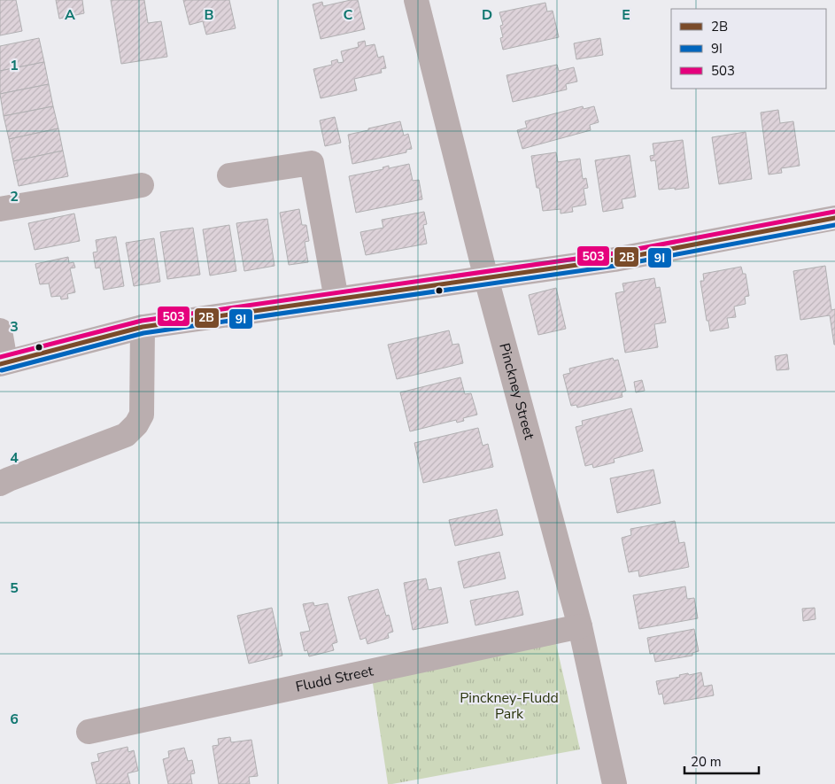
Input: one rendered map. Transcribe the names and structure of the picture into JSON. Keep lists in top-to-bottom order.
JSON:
{
  "streets": {
    "street": ["Pinckney Street", "Fludd Street"]
  },
  "crossings": [
    ["Pinckney Street", "Fludd Street"]
  ],
  "parks": ["Pinckney-Fludd Park"],
  "lines": ["transit line 503", "transit line 2B", "transit line 9I"],
  "legend": ["2B", "9I", "503"],
  "scale_bar": "20 m",
  "grid": {
    "columns": [
      "A",
      "B",
      "C",
      "D",
      "E"
    ],
    "rows": [
      "1",
      "2",
      "3",
      "4",
      "5",
      "6"
    ]
  }
}
